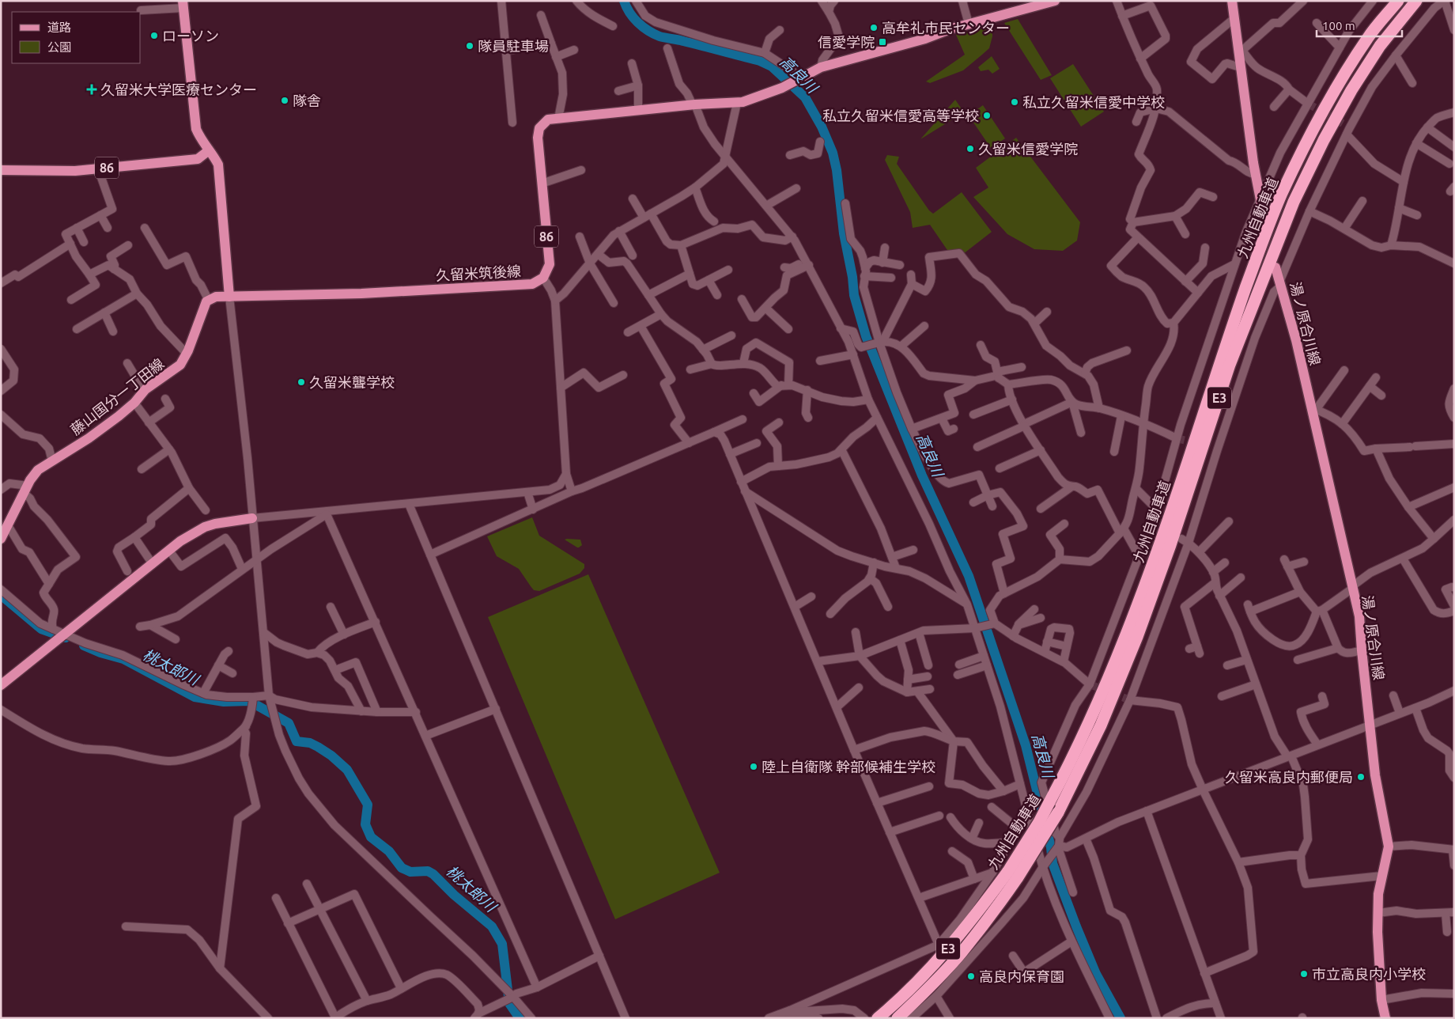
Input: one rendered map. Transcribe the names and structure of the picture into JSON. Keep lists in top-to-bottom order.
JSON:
{
  "streets": {
    "highway": ["九州自動車道", "E3"],
    "main road": [
      "86",
      "久留米筑後線",
      "湯ノ原合川線",
      "藤山国分一丁田線"
    ]
  },
  "crossings": [
    ["86", "久留米筑後線"]
  ],
  "water": ["高良川", "桃太郎川"],
  "places": {
    "other": [
      "高牟礼市民センター",
      "ローソン",
      "隊員駐車場",
      "隊舎",
      "私立久留米信愛中学校",
      "私立久留米信愛高等学校",
      "久留米信愛学院",
      "久留米聾学校",
      "陸上自衛隊 幹部候補生学校",
      "久留米高良内郵便局",
      "市立高良内小学校",
      "高良内保育園"
    ],
    "transit": ["信愛学院"],
    "health": ["久留米大学医療センター"]
  },
  "legend": ["道路", "公園"],
  "scale_bar": "100 m"
}
